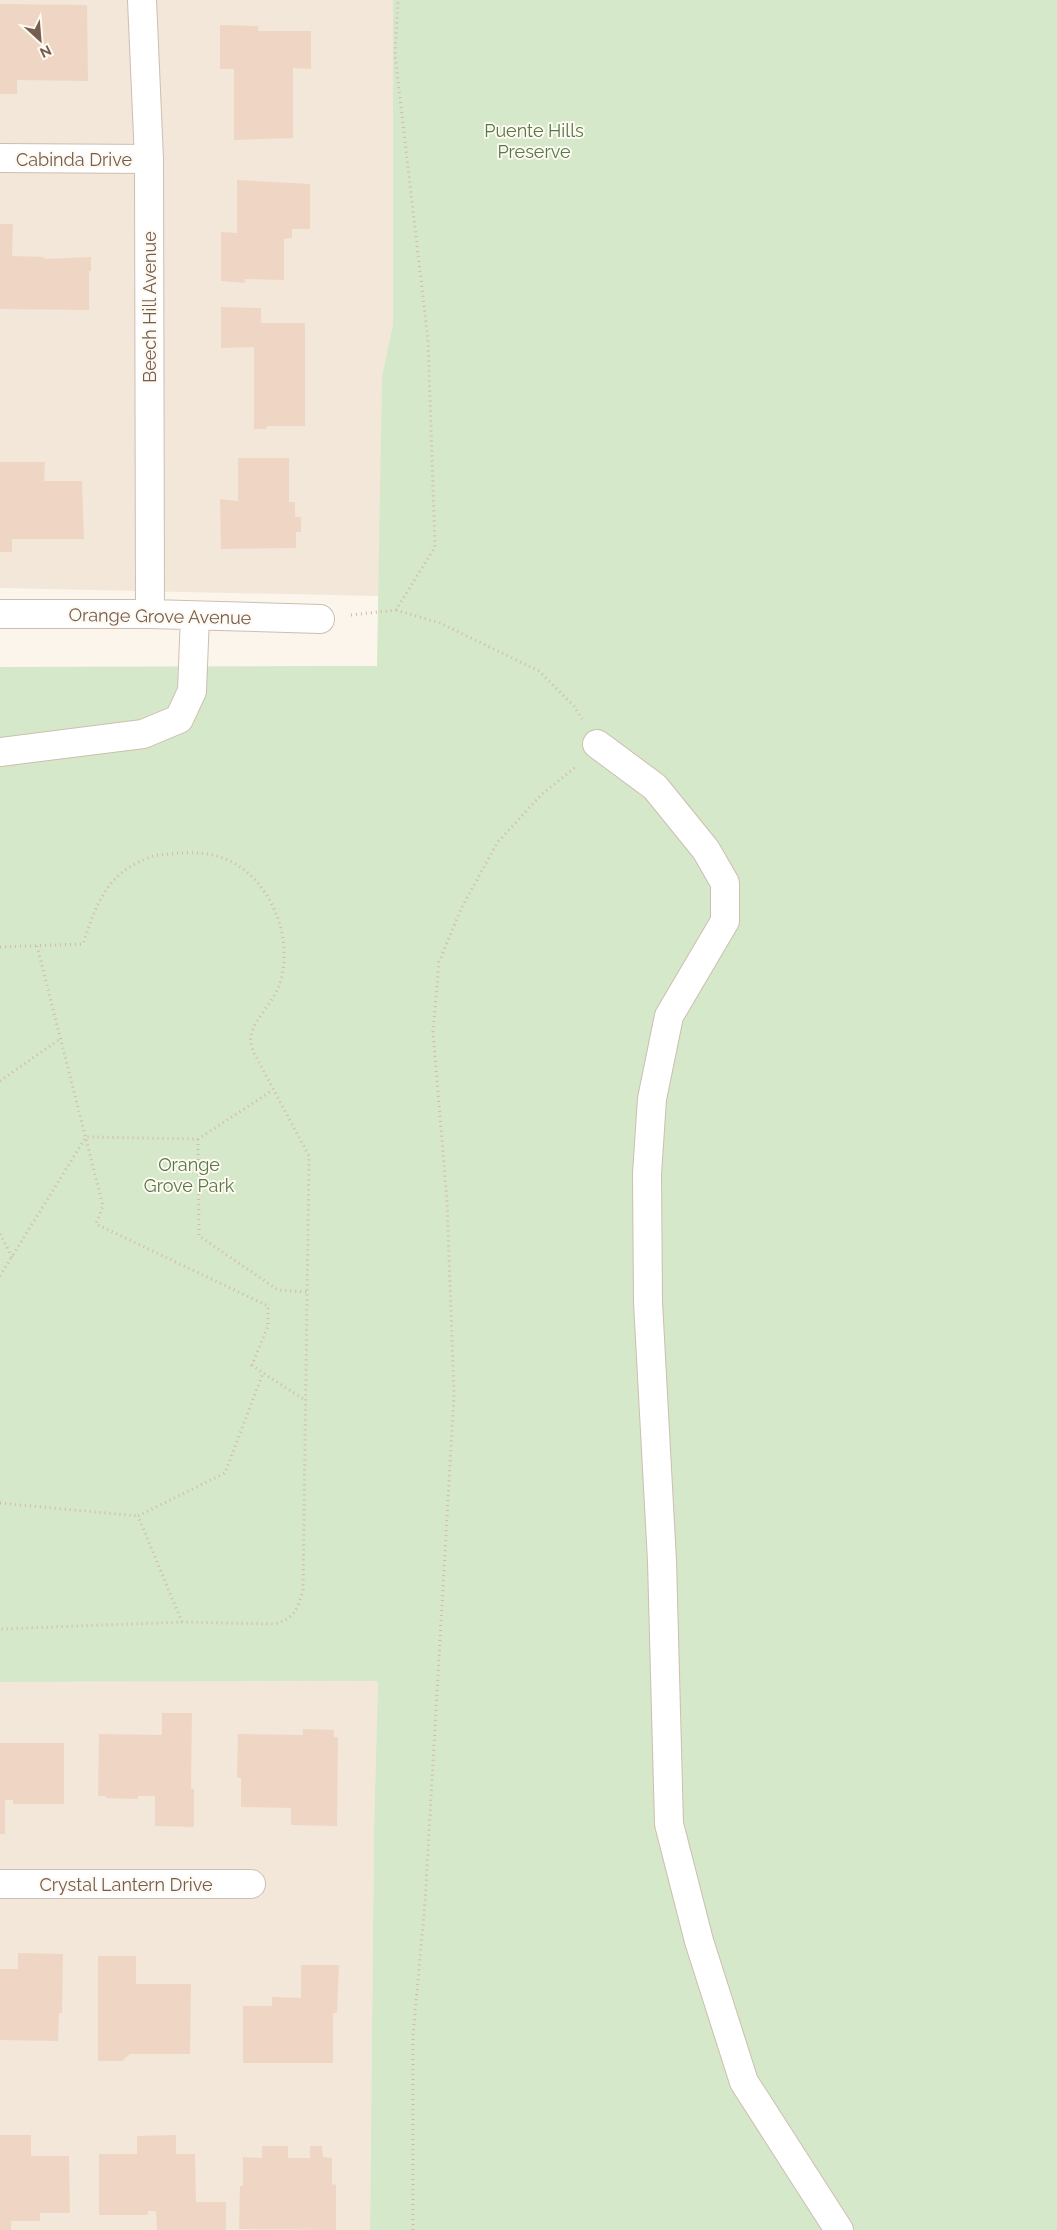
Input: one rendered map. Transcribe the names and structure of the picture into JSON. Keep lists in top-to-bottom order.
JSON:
{
  "streets": {
    "street": [
      "Cabinda Drive",
      "Beech Hill Avenue",
      "Orange Grove Avenue",
      "Crystal Lantern Drive"
    ]
  },
  "crossings": [
    ["Cabinda Drive", "Beech Hill Avenue"],
    ["Beech Hill Avenue", "Orange Grove Avenue"]
  ],
  "parks": ["Puente Hills Preserve", "Orange Grove Park"],
  "north": "bottom right"
}
